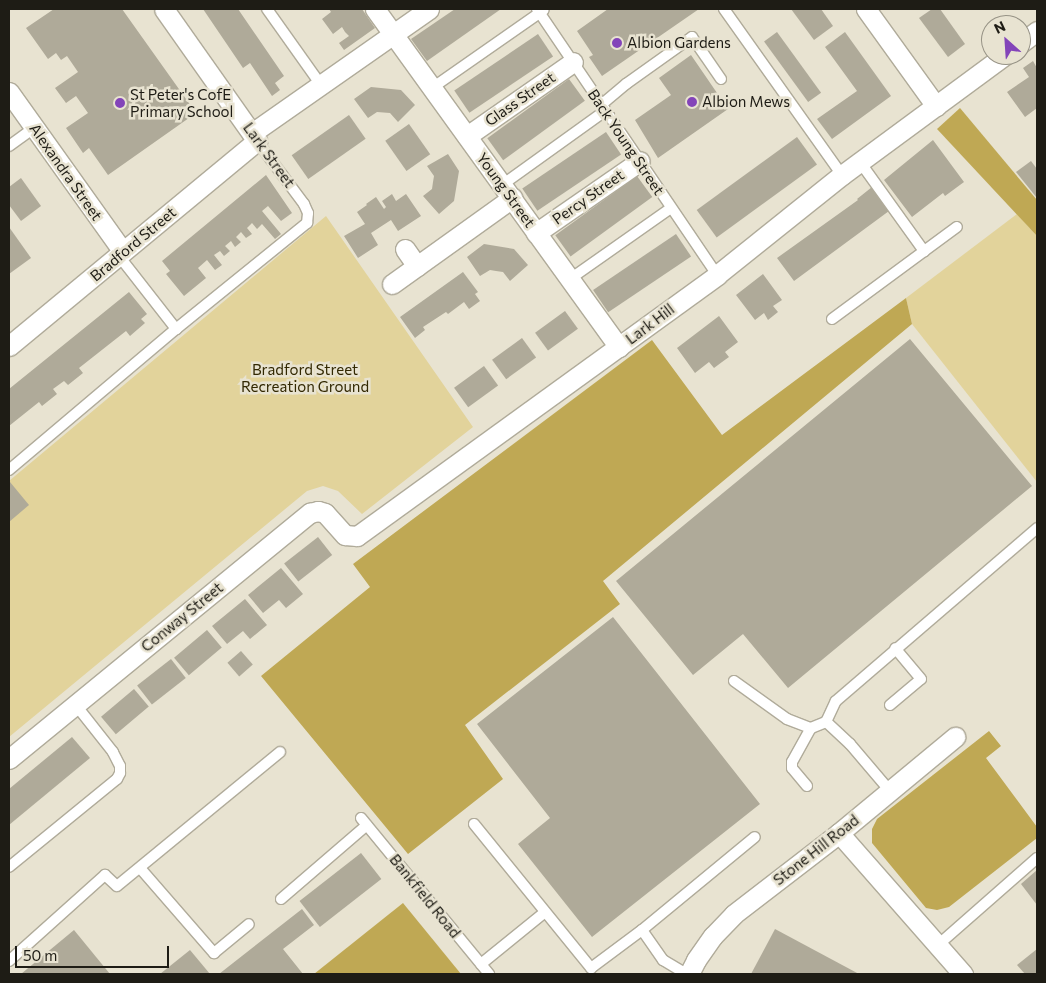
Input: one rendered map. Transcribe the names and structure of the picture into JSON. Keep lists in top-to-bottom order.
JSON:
{
  "streets": {
    "street": [
      "Glass Street",
      "Lark Street",
      "Alexandra Street",
      "Young Street",
      "Percy Street",
      "Bradford Street",
      "Lark Hill",
      "Conway Street",
      "Stone Hill Road"
    ],
    "lane": ["Back Young Street", "Bankfield Road"]
  },
  "crossings": [
    ["Glass Street", "Back Young Street"],
    ["Glass Street", "Young Street"],
    ["Back Young Street", "Percy Street"],
    ["Back Young Street", "Lark Hill"],
    ["Lark Street", "Bradford Street"],
    ["Alexandra Street", "Bradford Street"],
    ["Young Street", "Percy Street"],
    ["Young Street", "Bradford Street"],
    ["Young Street", "Lark Hill"],
    ["Lark Hill", "Conway Street"]
  ],
  "parks": ["Bradford Street Recreation Ground"],
  "places": ["Albion Gardens", "Albion Mews", "St Peter's CofE Primary School"],
  "scale_bar": "50 m",
  "north": "top left"
}
